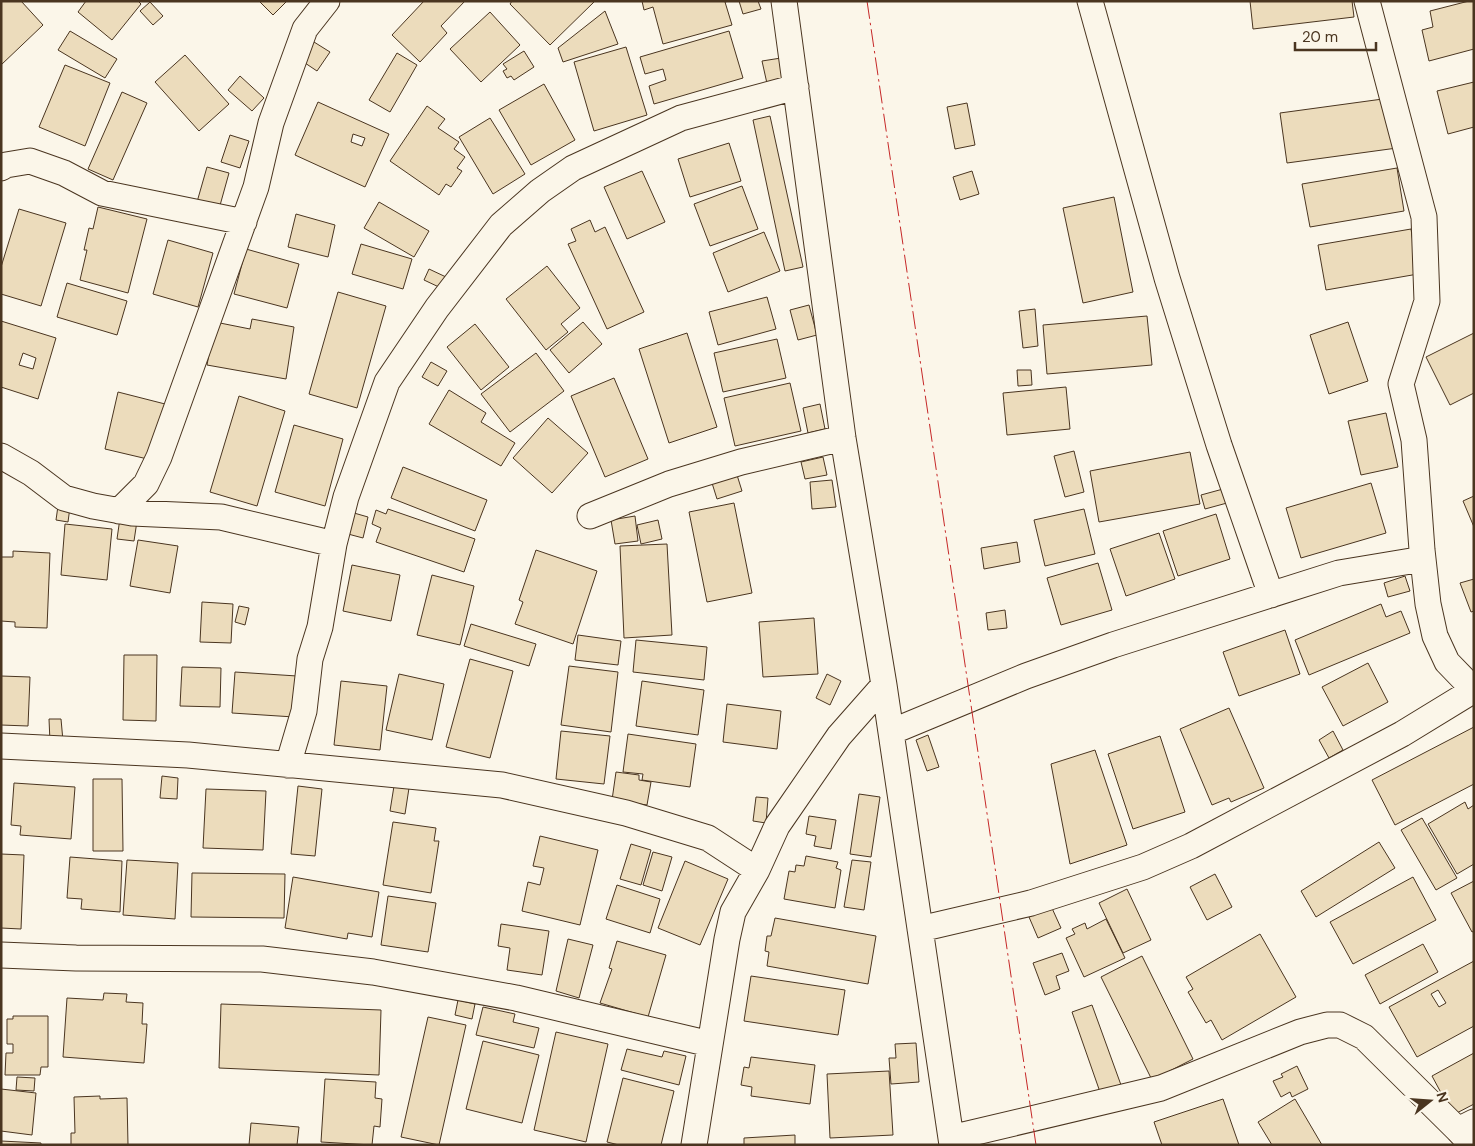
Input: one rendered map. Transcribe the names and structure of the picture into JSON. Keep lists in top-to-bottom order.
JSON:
{
  "scale_bar": "20 m",
  "north": "right"
}
